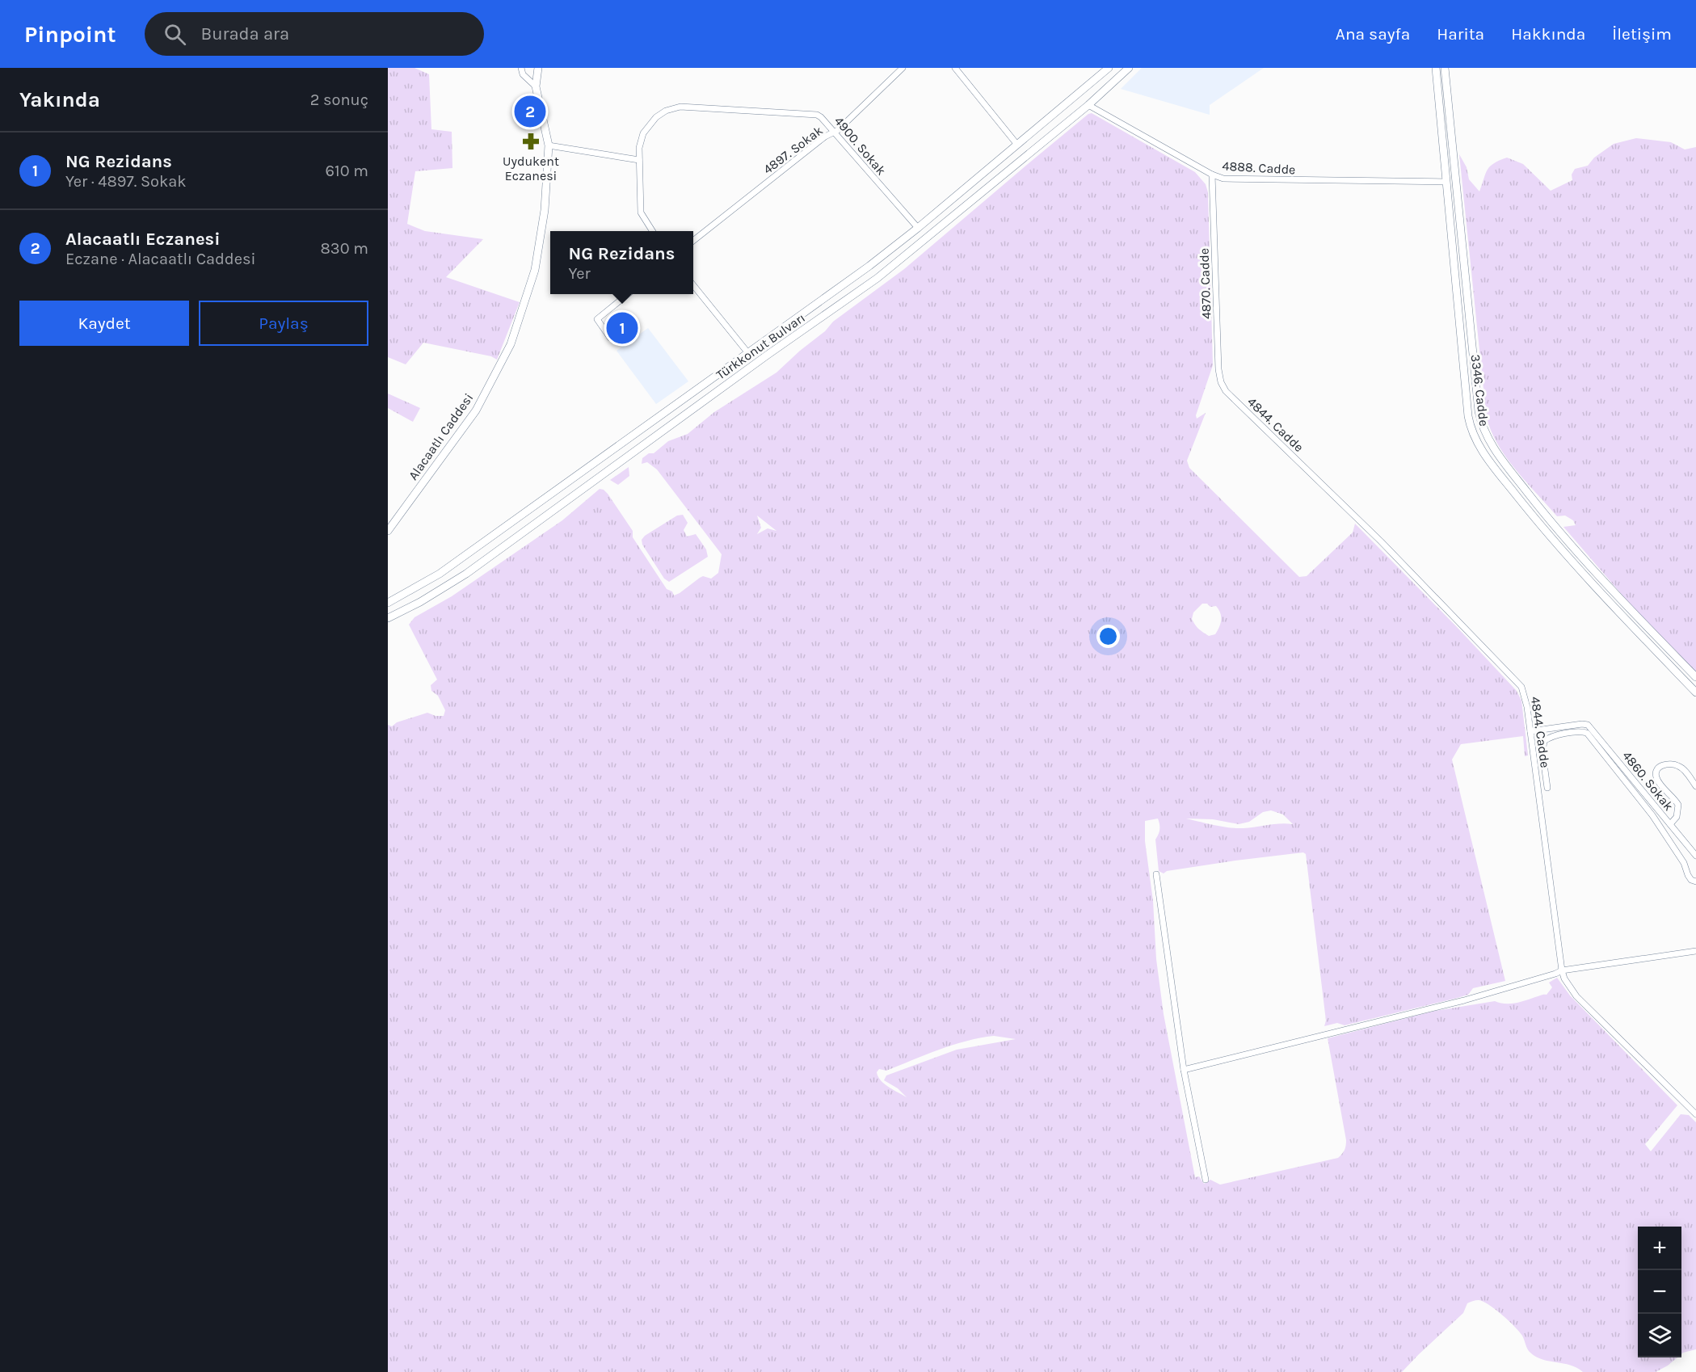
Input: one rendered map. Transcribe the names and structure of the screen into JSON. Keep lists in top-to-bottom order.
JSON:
{
  "streets": {
    "street": [
      "4900. Sokak",
      "4897. Sokak",
      "4888. Cadde",
      "4870. Cadde",
      "Türkkonut Bulvarı",
      "3346. Cadde",
      "4844. Cadde",
      "Alacaatlı Caddesi",
      "4860. Sokak"
    ]
  },
  "crossings": [
    ["4900. Sokak", "4897. Sokak"],
    ["4900. Sokak", "Türkkonut Bulvarı"],
    ["4888. Cadde", "4870. Cadde"],
    ["4888. Cadde", "Türkkonut Bulvarı"],
    ["4888. Cadde", "3346. Cadde"],
    ["4870. Cadde", "4844. Cadde"],
    ["4844. Cadde", "4860. Sokak"]
  ],
  "places": {
    "pharmacy": ["Uydukent Eczanesi"]
  },
  "page": {
    "header": "Pinpoint",
    "search": "Burada ara",
    "nav": [
      "Ana sayfa",
      "Harita",
      "Hakkında",
      "İletişim"
    ],
    "heading": ["Yakında", "2 sonuç"],
    "pins": ["2", "1"],
    "list": [
      {
        "mark": "1",
        "name": "NG Rezidans",
        "note": "Yer · 4897. Sokak",
        "value": "610 m"
      },
      {
        "mark": "2",
        "name": "Alacaatlı Eczanesi",
        "note": "Eczane · Alacaatlı Caddesi",
        "value": "830 m"
      }
    ],
    "popup": ["NG Rezidans", "Yer"],
    "buttons": ["Kaydet", "Paylaş"],
    "map_buttons": ["+", "−"]
  }
}
